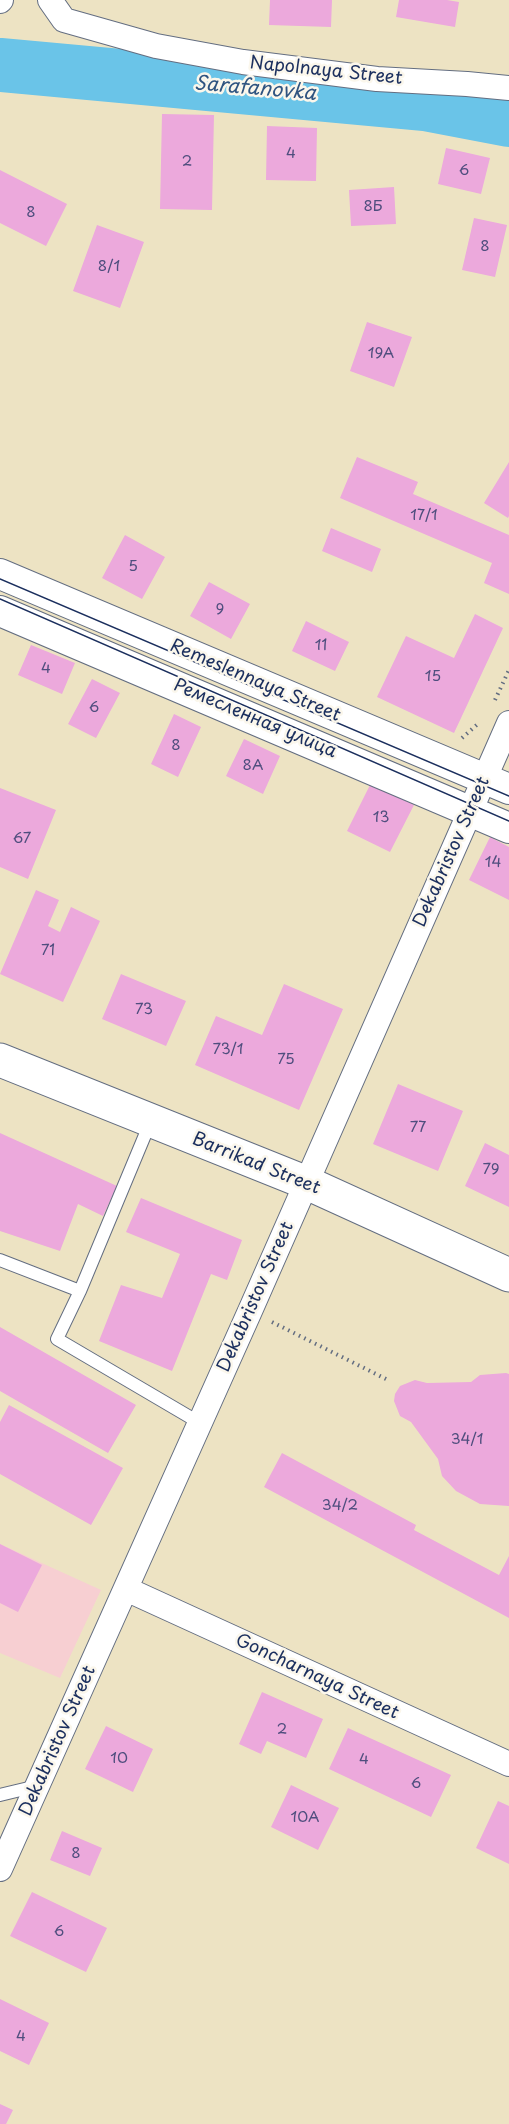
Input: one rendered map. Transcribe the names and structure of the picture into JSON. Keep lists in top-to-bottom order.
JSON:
{
  "streets": {
    "main road": ["Barrikad Street"],
    "street": [
      "Napolnaya Street",
      "Remeslennaya Street",
      "Ремесленная улица",
      "Dekabristov Street",
      "Goncharnaya Street"
    ]
  },
  "crossings": [
    ["Remeslennaya Street", "Dekabristov Street"],
    ["Ремесленная улица", "Dekabristov Street"],
    ["Dekabristov Street", "Barrikad Street"],
    ["Dekabristov Street", "Goncharnaya Street"]
  ],
  "water": ["Sarafanovka"],
  "house_numbers": [
    "4",
    "2",
    "6",
    "8Б",
    "8",
    "8",
    "8/1",
    "19А",
    "17/1",
    "5",
    "9",
    "11",
    "4",
    "15",
    "6",
    "8",
    "8А",
    "13",
    "67",
    "14",
    "71",
    "73",
    "73/1",
    "75",
    "77",
    "79",
    "34/1",
    "34/2",
    "2",
    "10",
    "4",
    "6",
    "10А",
    "8",
    "6",
    "4"
  ]
}
